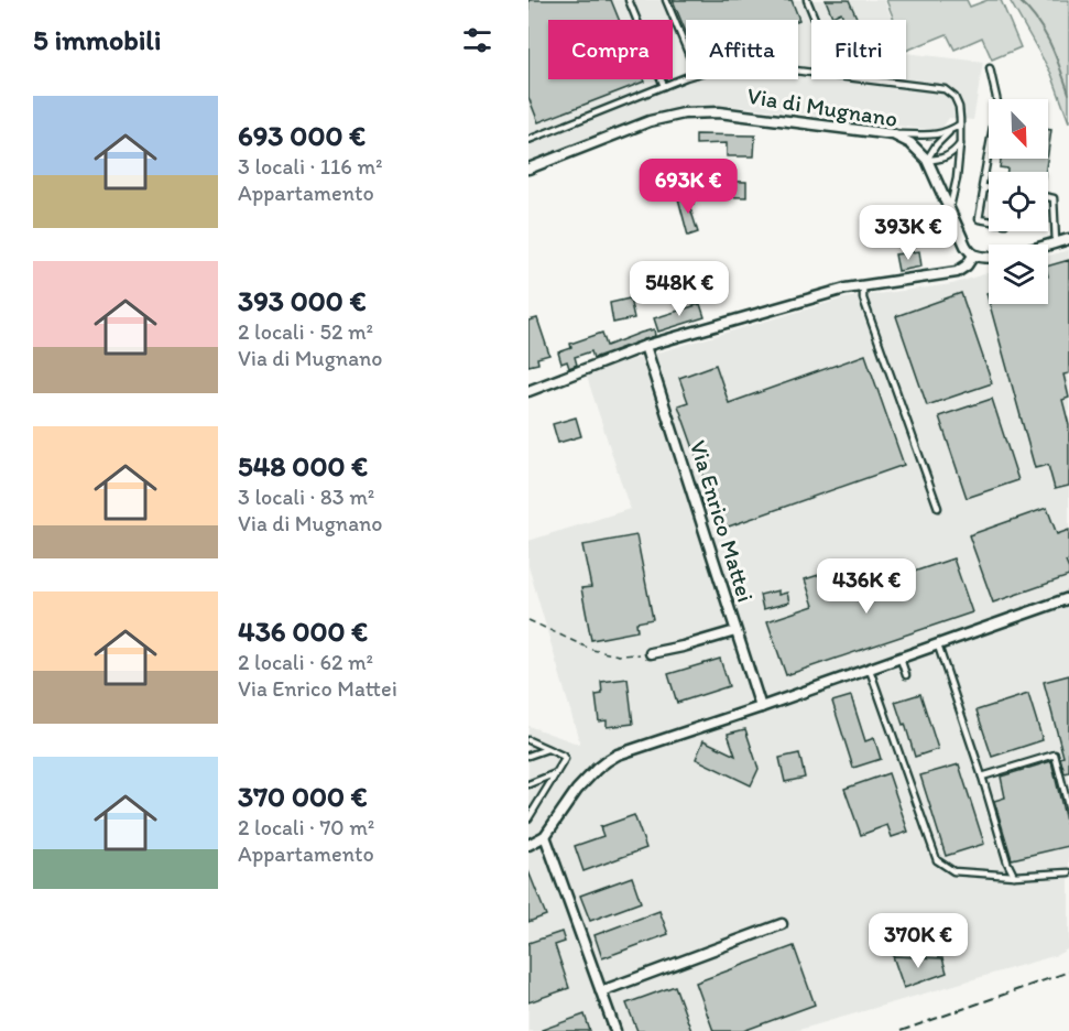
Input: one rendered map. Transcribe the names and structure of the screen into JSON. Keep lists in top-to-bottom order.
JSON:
{
  "streets": {
    "street": ["Via di Mugnano", "Via Enrico Mattei"]
  },
  "north": "bottom right",
  "page": {
    "heading": "5 immobili",
    "chip": ["Compra", "Affitta", "Filtri"],
    "list": [
      {
        "name": "693 000 €",
        "note": "3 locali · 116 m² · Appartamento"
      },
      {
        "name": "393 000 €",
        "note": "2 locali · 52 m² · Via di Mugnano"
      },
      {
        "name": "548 000 €",
        "note": "3 locali · 83 m² · Via di Mugnano"
      },
      {
        "name": "436 000 €",
        "note": "2 locali · 62 m² · Via Enrico Mattei"
      },
      {
        "name": "370 000 €",
        "note": "2 locali · 70 m² · Appartamento"
      }
    ],
    "price": [
      "693K €",
      "393K €",
      "548K €",
      "436K €",
      "370K €"
    ]
  }
}
